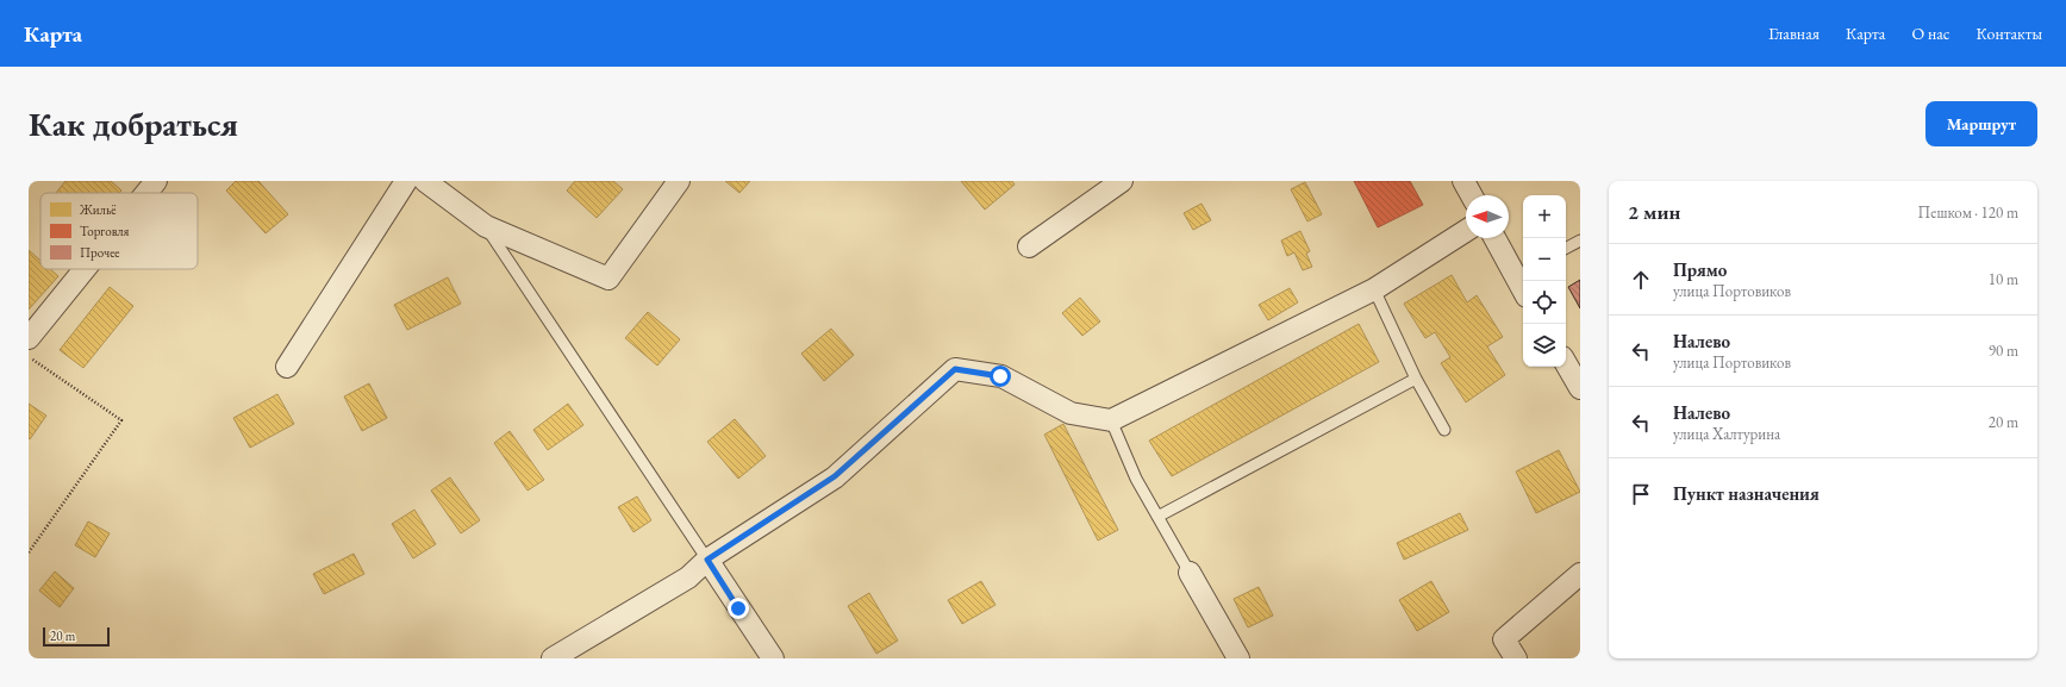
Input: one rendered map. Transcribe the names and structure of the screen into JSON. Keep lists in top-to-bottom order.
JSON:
{
  "legend": ["Жильё", "Торговля", "Прочее"],
  "scale_bar": "20 m",
  "north": "left",
  "page": {
    "header": "Карта",
    "nav": [
      "Главная",
      "Карта",
      "О нас",
      "Контакты"
    ],
    "buttons": "Маршрут",
    "title": "Как добраться",
    "heading": ["2 мин", "Пешком · 120 m"],
    "map_buttons": ["+", "−"],
    "list": [
      ["Прямо", "улица Портовиков", "10 m"],
      ["Налево", "улица Портовиков", "90 m"],
      ["Налево", "улица Халтурина", "20 m"],
      "Пункт назначения"
    ],
    "scale": "20 m"
  }
}
